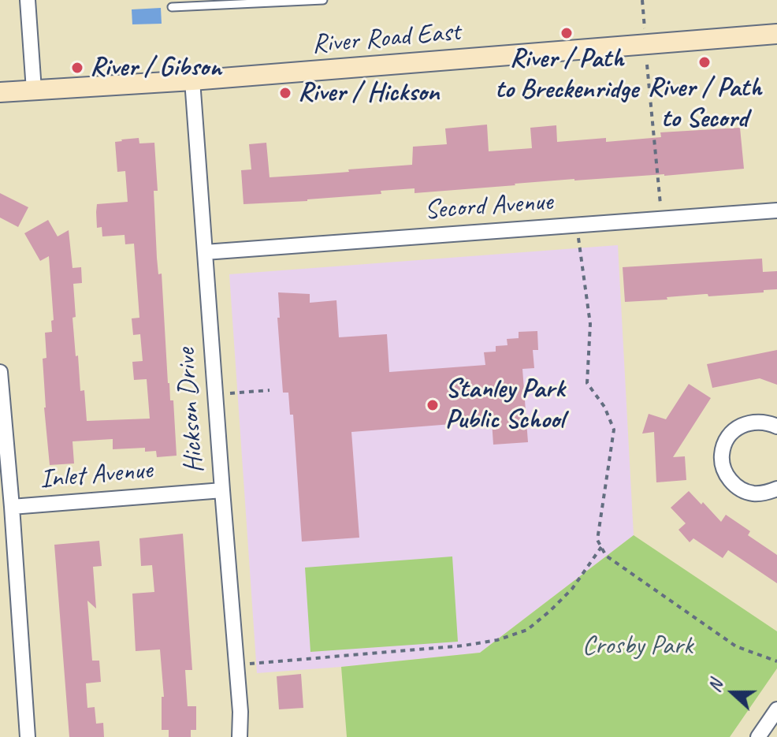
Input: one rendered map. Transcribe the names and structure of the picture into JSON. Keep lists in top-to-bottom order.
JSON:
{
  "streets": {
    "street": [
      "River Road East",
      "Secord Avenue",
      "Hickson Drive",
      "Inlet Avenue"
    ]
  },
  "crossings": [
    ["River Road East", "Hickson Drive"],
    ["Secord Avenue", "Hickson Drive"],
    ["Hickson Drive", "Inlet Avenue"]
  ],
  "parks": ["Crosby Park"],
  "places": [
    "River / Path to Breckenridge",
    "River / Path to Secord",
    "River / Gibson",
    "River / Hickson",
    "Stanley Park Public School"
  ],
  "north": "left"
}
